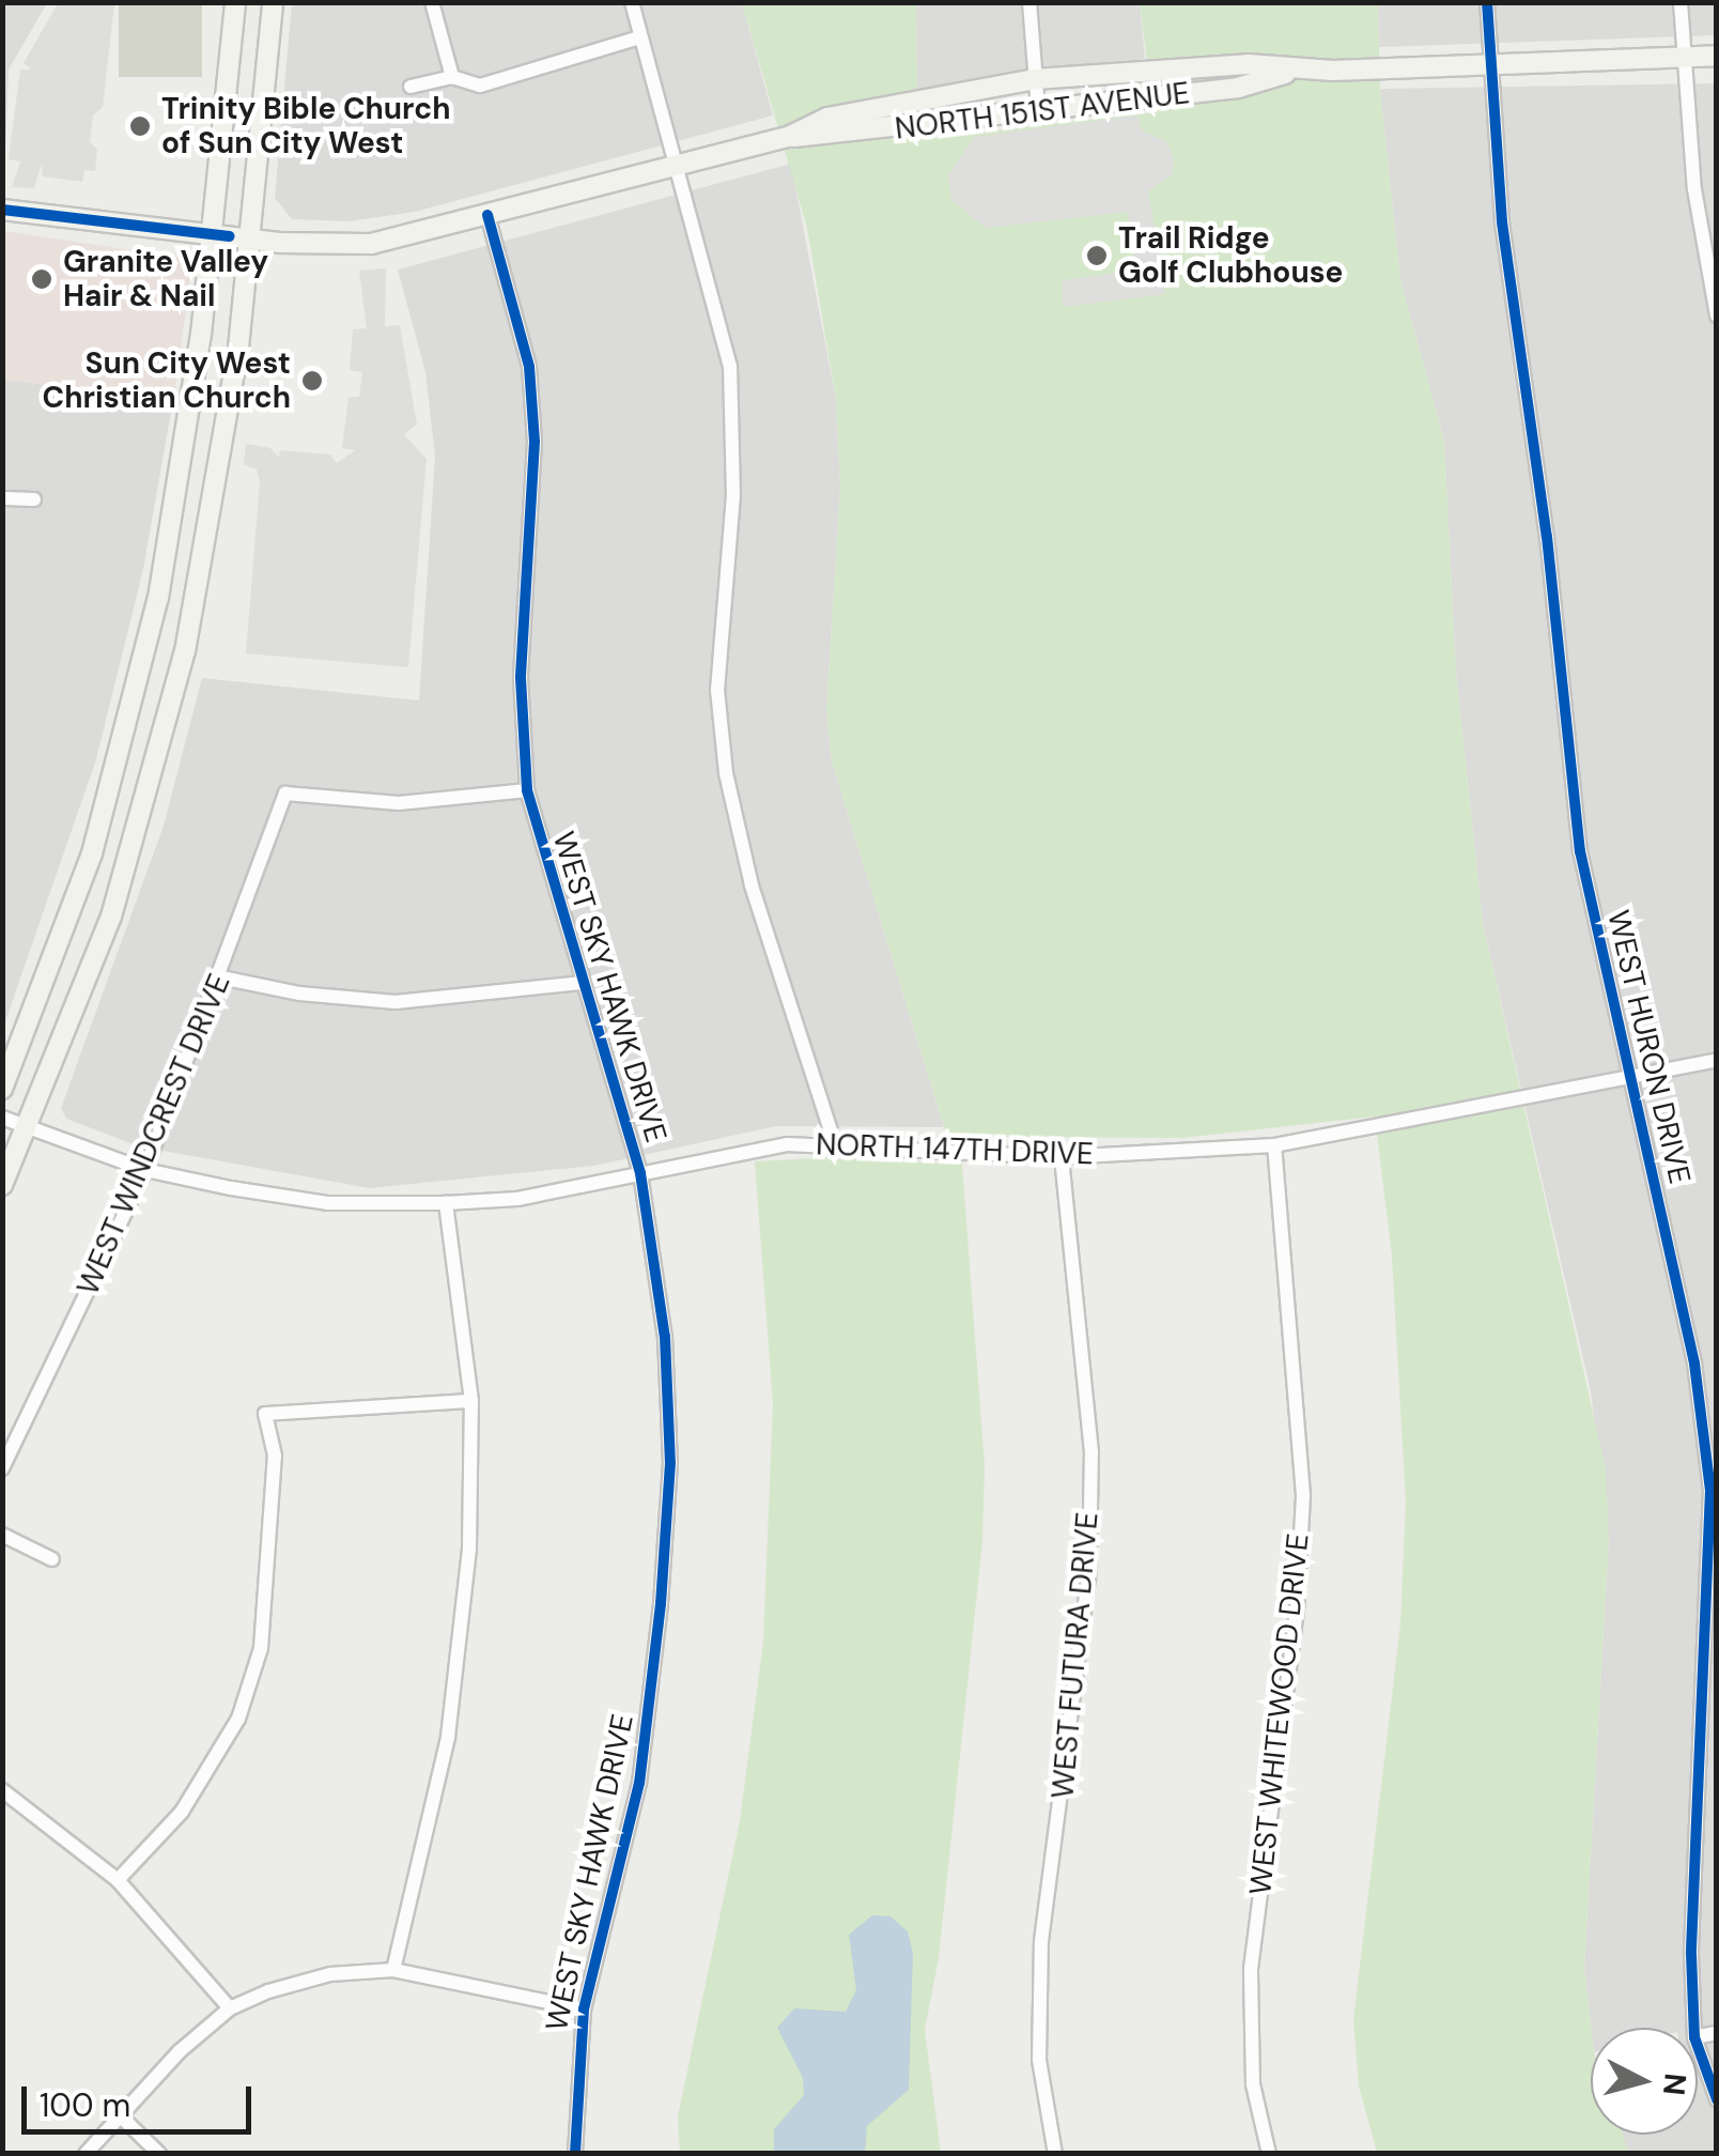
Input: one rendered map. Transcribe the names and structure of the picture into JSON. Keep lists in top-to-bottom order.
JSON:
{
  "streets": {
    "main road": ["NORTH 151ST AVENUE"],
    "street": [
      "WEST SKY HAWK DRIVE",
      "WEST HURON DRIVE",
      "WEST WINDCREST DRIVE",
      "NORTH 147TH DRIVE",
      "WEST FUTURA DRIVE",
      "WEST WHITEWOOD DRIVE"
    ]
  },
  "crossings": [
    ["NORTH 151ST AVENUE", "WEST SKY HAWK DRIVE"],
    ["NORTH 151ST AVENUE", "WEST HURON DRIVE"],
    ["WEST SKY HAWK DRIVE", "WEST WINDCREST DRIVE"],
    ["WEST SKY HAWK DRIVE", "NORTH 147TH DRIVE"],
    ["WEST HURON DRIVE", "NORTH 147TH DRIVE"],
    ["WEST WINDCREST DRIVE", "NORTH 147TH DRIVE"],
    ["NORTH 147TH DRIVE", "WEST FUTURA DRIVE"],
    ["NORTH 147TH DRIVE", "WEST WHITEWOOD DRIVE"]
  ],
  "places": [
    "Trinity Bible Church of Sun City West",
    "Trail Ridge Golf Clubhouse",
    "Granite Valley Hair & Nail",
    "Sun City West Christian Church"
  ],
  "scale_bar": "100 m",
  "north": "right"
}
